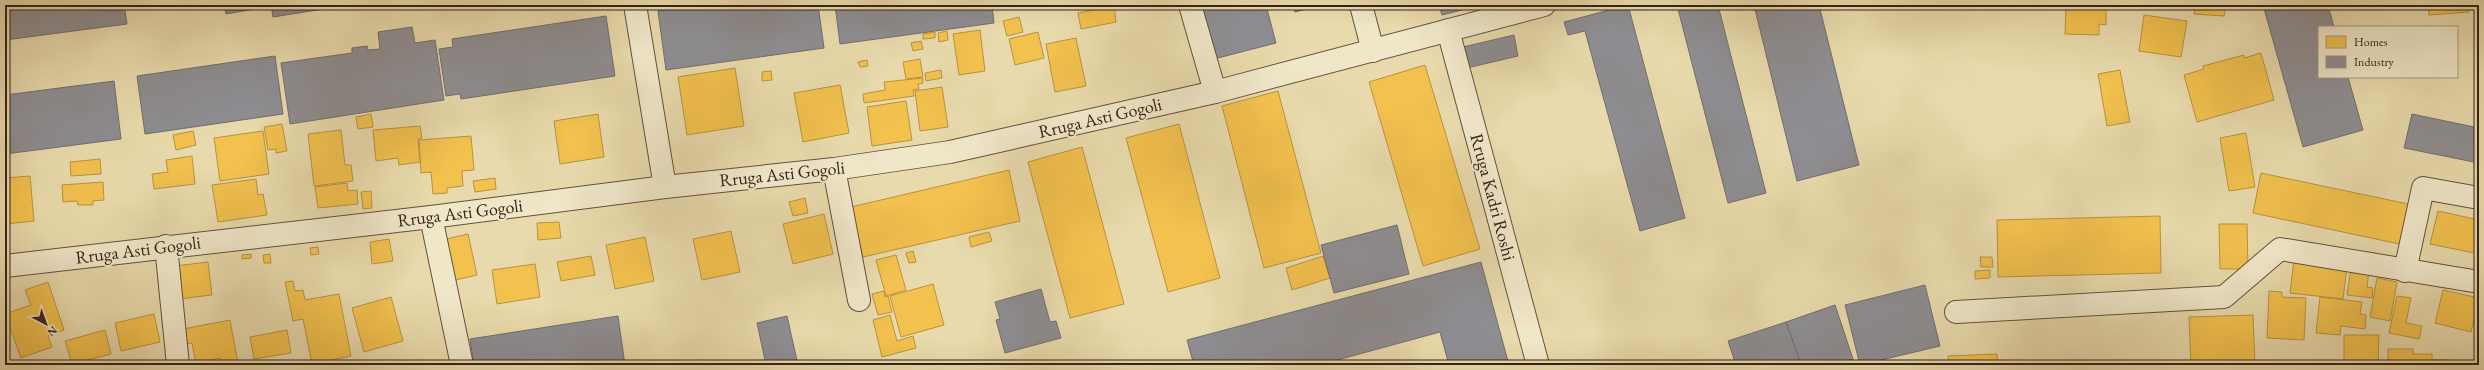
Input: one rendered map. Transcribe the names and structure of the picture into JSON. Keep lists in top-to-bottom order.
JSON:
{
  "streets": {
    "street": ["Rruga Asti Gogoli", "Rruga Kadri Roshi"]
  },
  "crossings": [
    ["Rruga Asti Gogoli", "Rruga Kadri Roshi"]
  ],
  "legend": ["Homes", "Industry"],
  "north": "bottom right"
}
